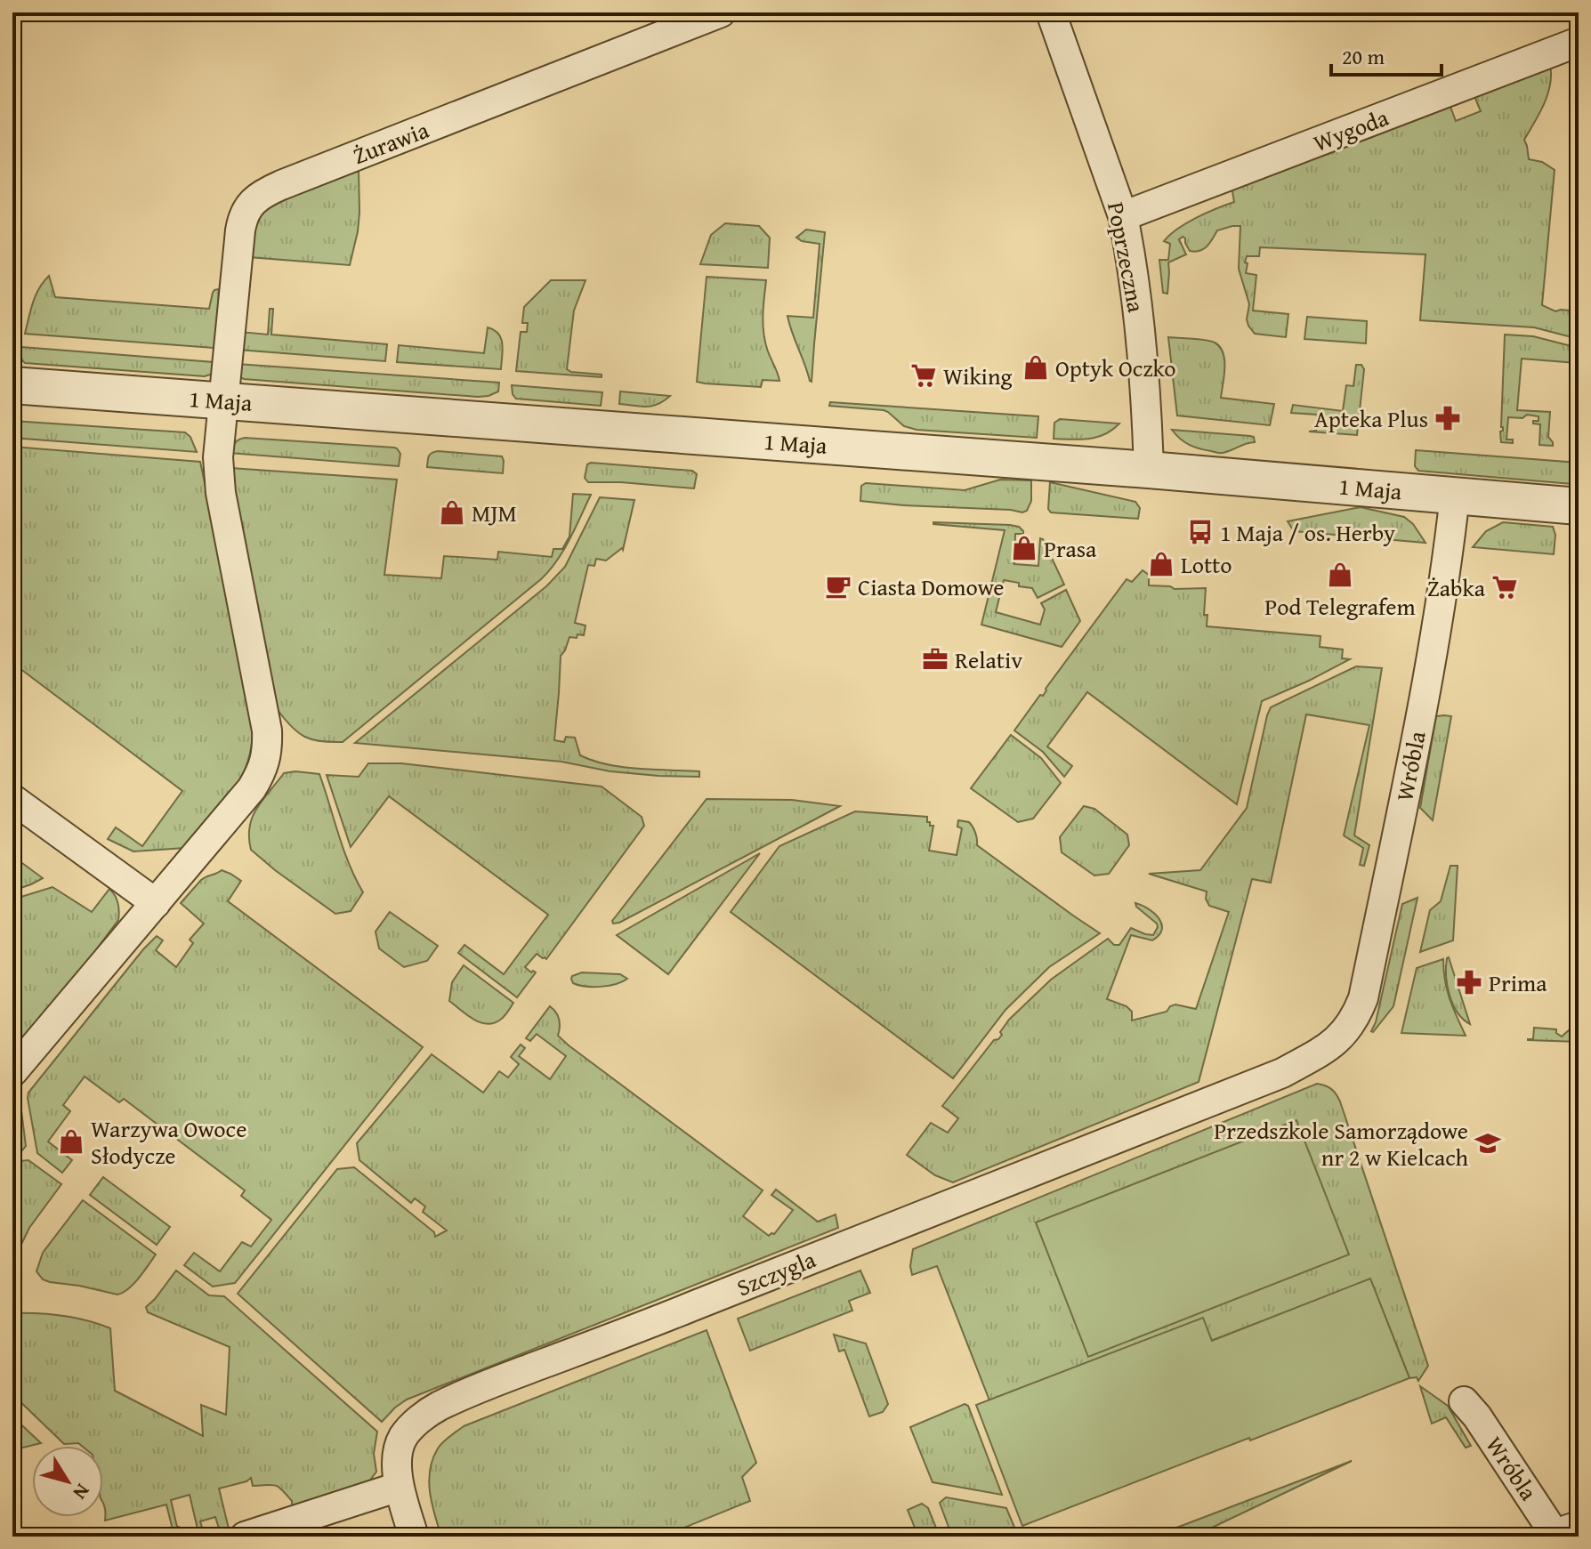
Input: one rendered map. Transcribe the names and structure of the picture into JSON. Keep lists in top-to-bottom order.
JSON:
{
  "streets": {
    "street": [
      "Wygoda",
      "Żurawia",
      "Poprzeczna",
      "1 Maja",
      "Wróbla",
      "Szczygla"
    ]
  },
  "crossings": [
    ["Wygoda", "Poprzeczna"],
    ["Żurawia", "1 Maja"],
    ["Poprzeczna", "1 Maja"],
    ["1 Maja", "Wróbla"],
    ["Wróbla", "Szczygla"]
  ],
  "places": {
    "shop": [
      "Optyk Oczko",
      "MJM",
      "Prasa",
      "Lotto",
      "Pod Telegrafem",
      "Warzywa Owoce Słodycze"
    ],
    "supermarket": ["Wiking", "Żabka"],
    "pharmacy": ["Apteka Plus", "Prima"],
    "bus stop": ["1 Maja / os. Herby"],
    "cafe": ["Ciasta Domowe"],
    "office": ["Relativ"],
    "school or university": ["Przedszkole Samorządowe nr 2 w Kielcach"]
  },
  "scale_bar": "20 m",
  "north": "bottom right"
}
